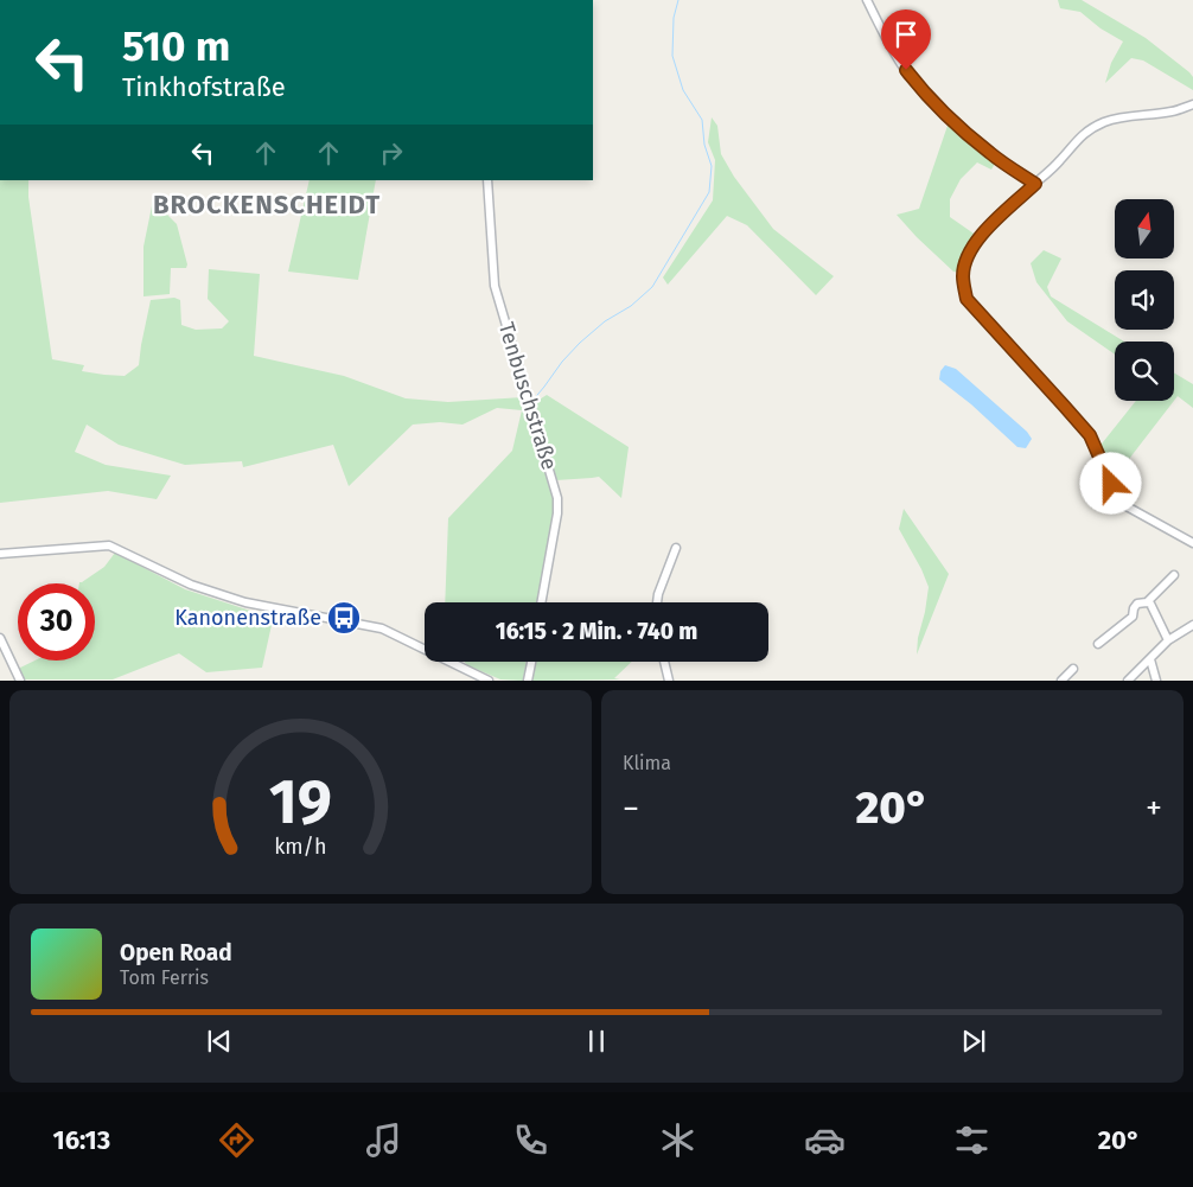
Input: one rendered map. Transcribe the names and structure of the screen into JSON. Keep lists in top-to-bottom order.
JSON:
{
  "streets": {
    "street": ["Tenbuschstraße"]
  },
  "districts": ["BROCKENSCHEIDT"],
  "places": {
    "bus stop": ["Kanonenstraße"]
  },
  "north": "top",
  "page": {
    "turn": ["510 m", "Tinkhofstraße"],
    "limit": "30",
    "trip": "16:15 · 2 Min. · 740 m",
    "tile": "Klima",
    "heat": ["−", "20°", "+"],
    "song": ["Open Road", "Tom Ferris"],
    "tabs": ["16:13", "20°"],
    "gauge": ["19", "km/h"]
  }
}
